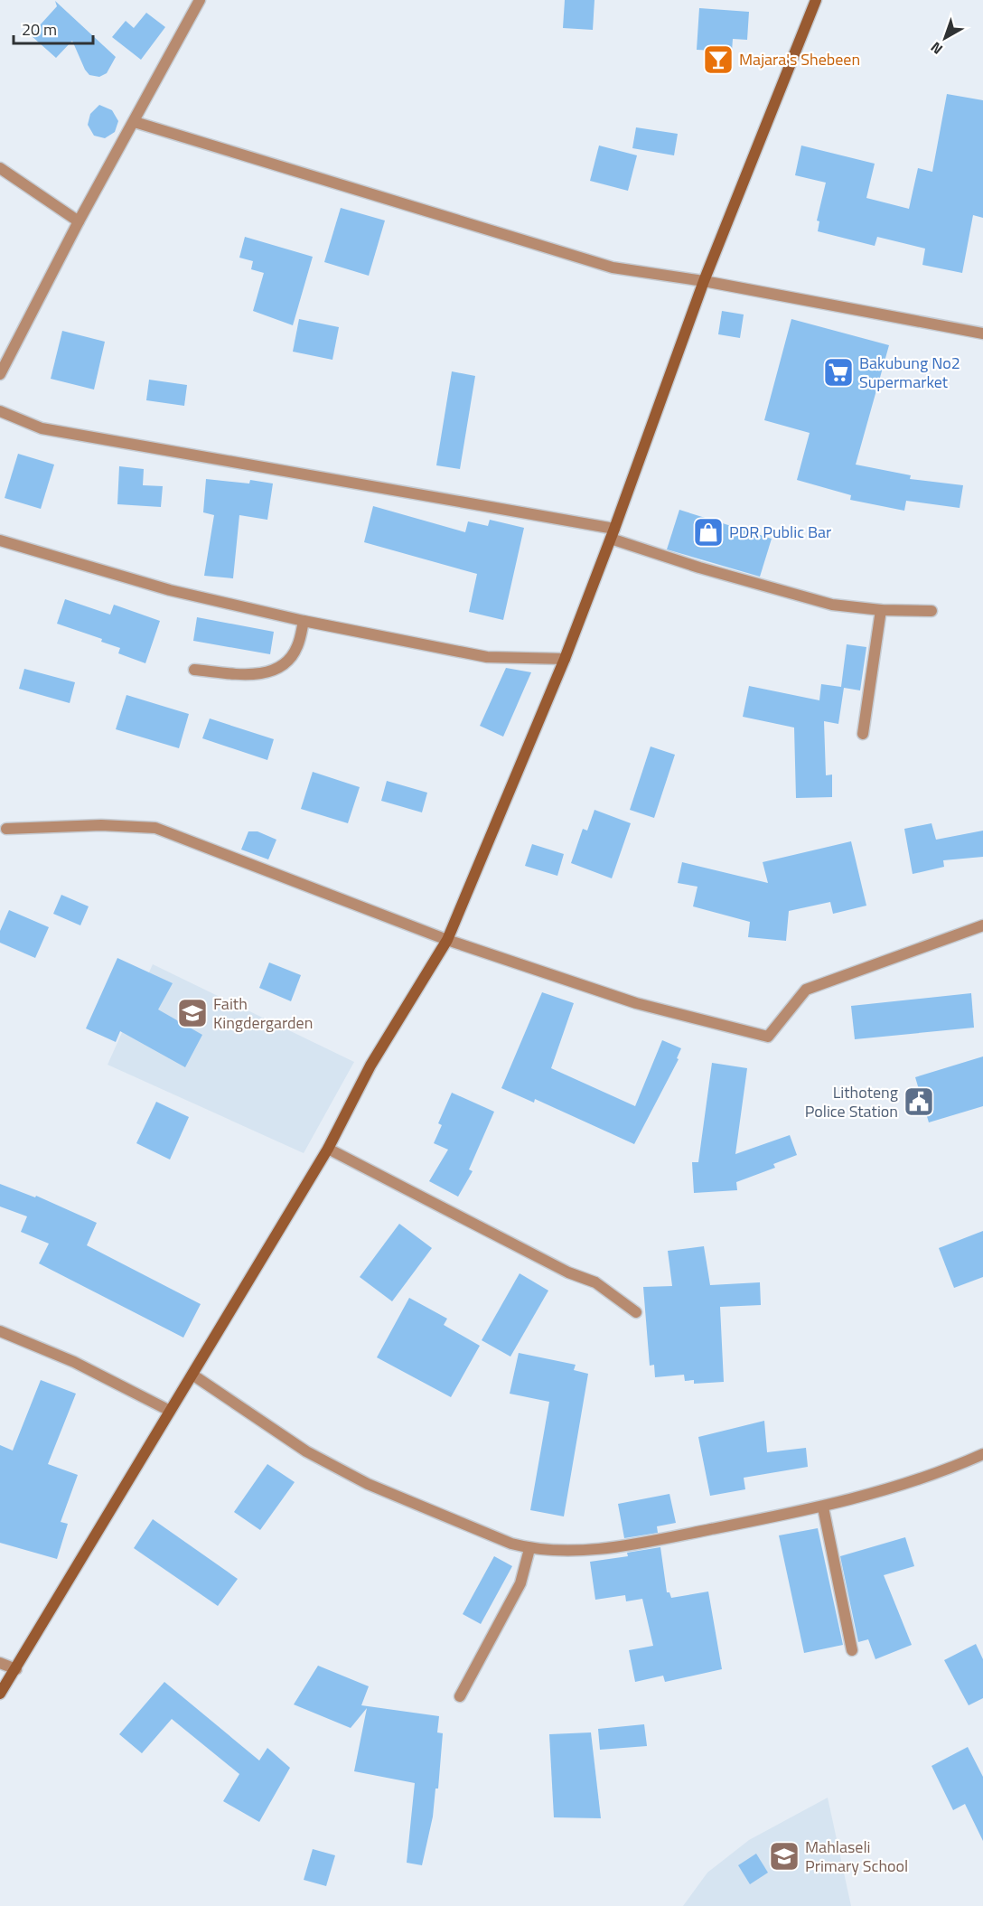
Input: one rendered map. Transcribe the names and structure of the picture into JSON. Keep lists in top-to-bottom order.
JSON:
{
  "places": {
    "bar": ["Majara's Shebeen"],
    "supermarket": ["Bakubung No2 Supermarket"],
    "shop": ["PDR Public Bar"],
    "school or university": ["Faith Kingdergarden", "Mahlaseli Primary School"],
    "public building": ["Lithoteng Police Station"]
  },
  "scale_bar": "20 m",
  "north": "bottom left"
}
